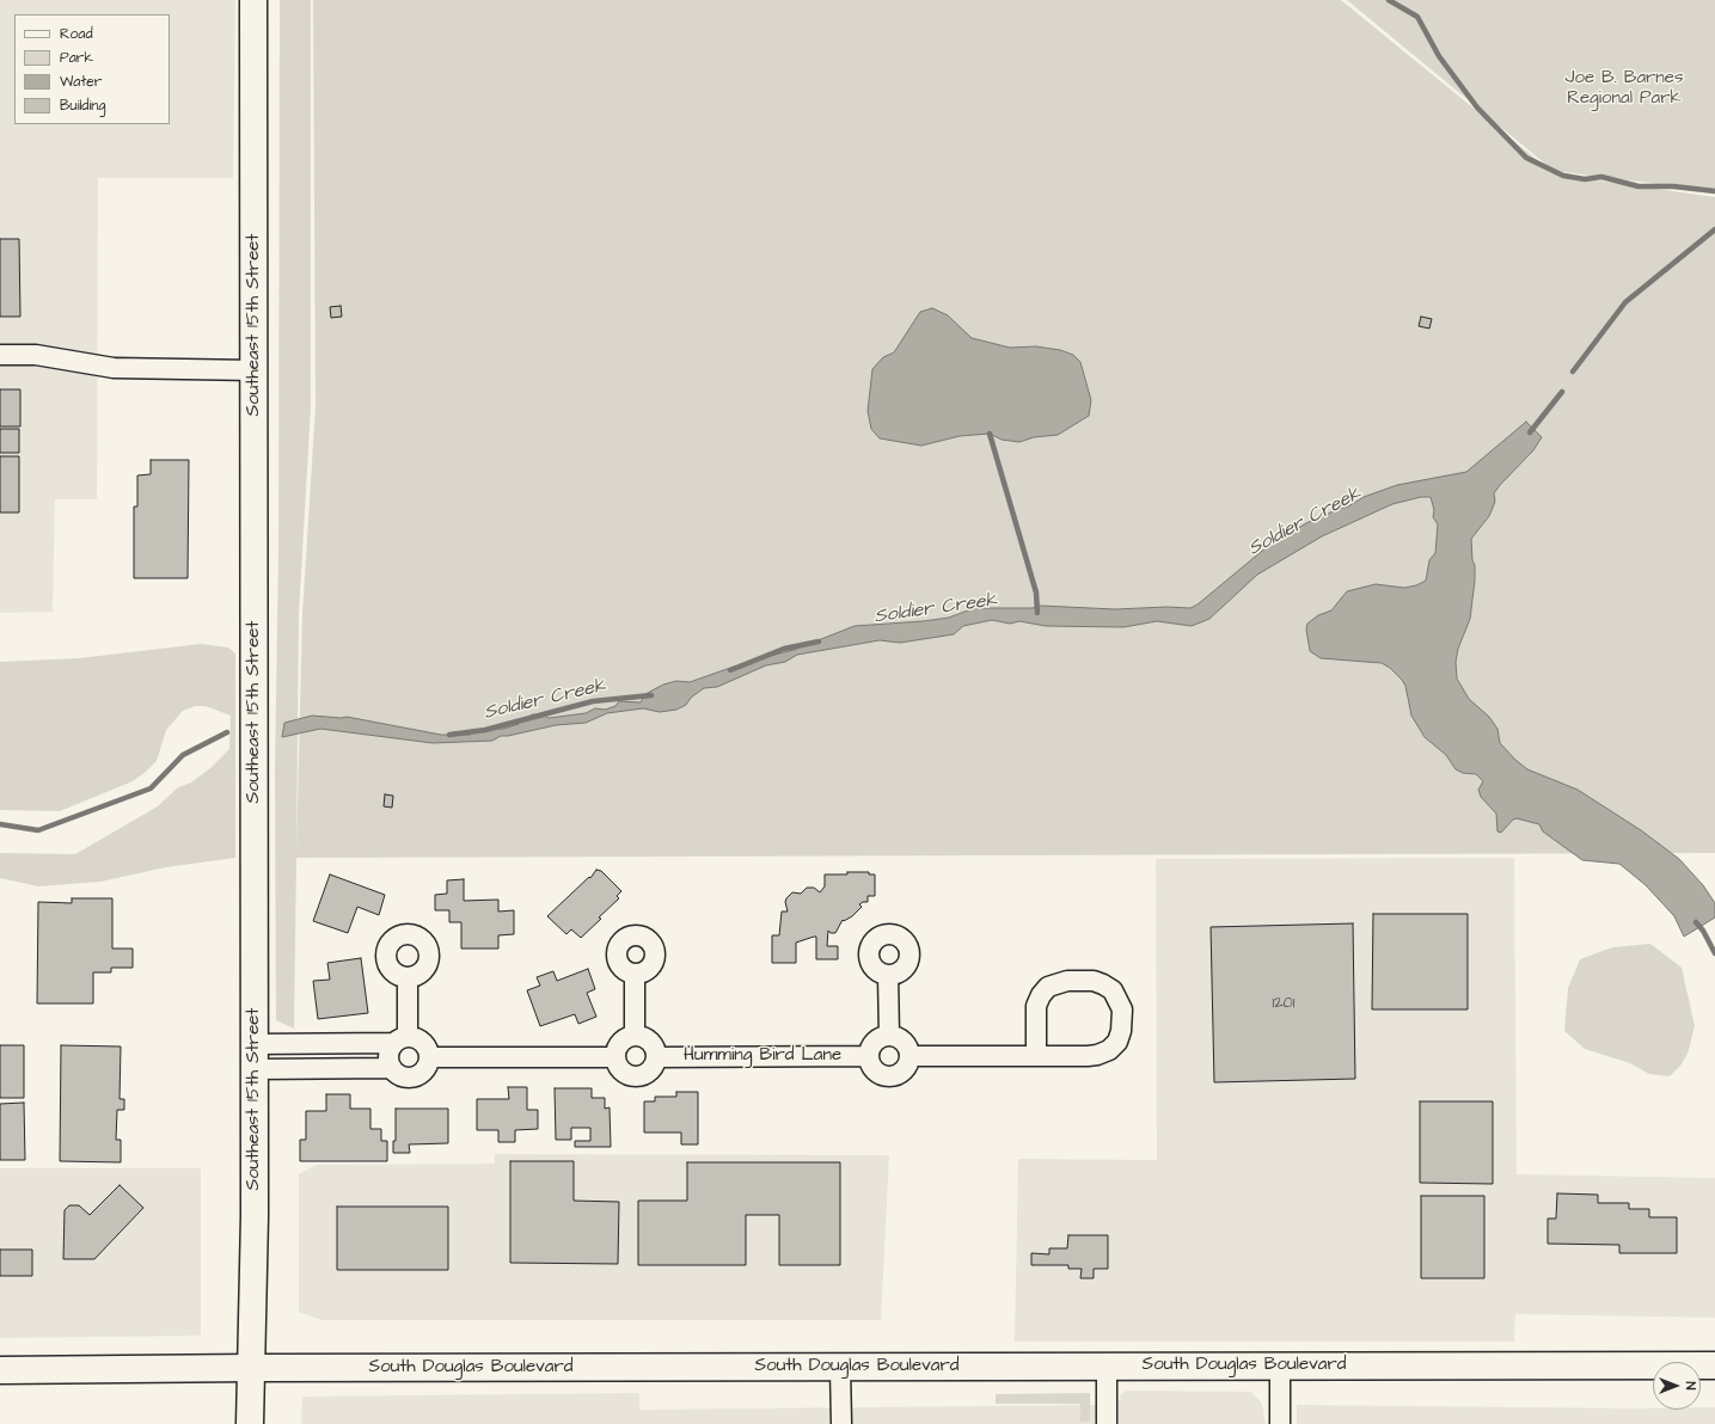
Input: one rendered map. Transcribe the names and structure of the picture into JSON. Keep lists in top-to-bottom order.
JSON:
{
  "streets": {
    "main road": ["Southeast 15th Street", "South Douglas Boulevard"],
    "street": ["Humming Bird Lane"]
  },
  "crossings": [
    ["Southeast 15th Street", "South Douglas Boulevard"]
  ],
  "water": ["Soldier Creek"],
  "parks": ["Joe B. Barnes Regional Park"],
  "house_numbers": ["1201"],
  "legend": [
    "Road",
    "Park",
    "Water",
    "Building"
  ],
  "north": "right"
}
